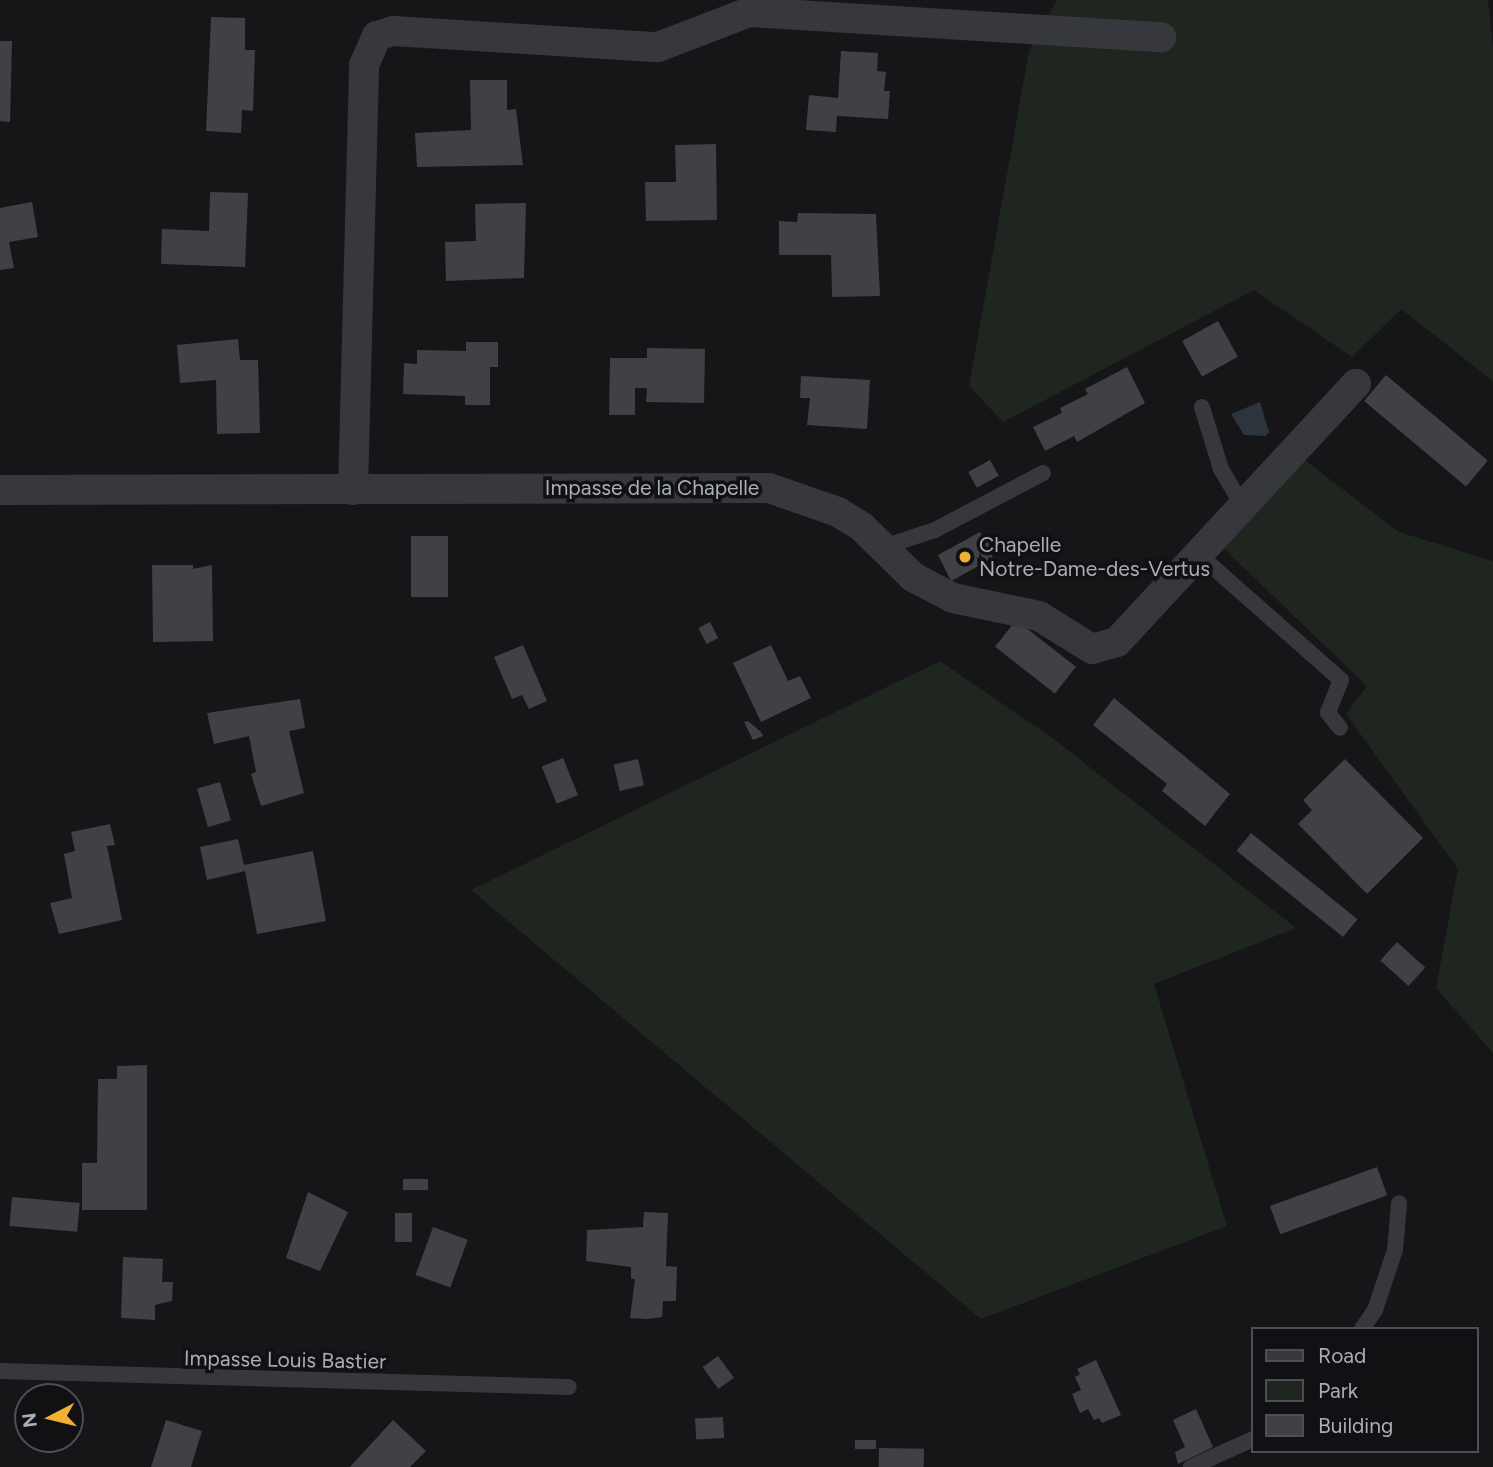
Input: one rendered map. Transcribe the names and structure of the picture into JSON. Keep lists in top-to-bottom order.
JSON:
{
  "streets": {
    "street": ["Impasse de la Chapelle"],
    "lane": ["Impasse Louis Bastier"]
  },
  "places": ["Chapelle Notre-Dame-des-Vertus"],
  "legend": ["Road", "Park", "Building"],
  "north": "left"
}
